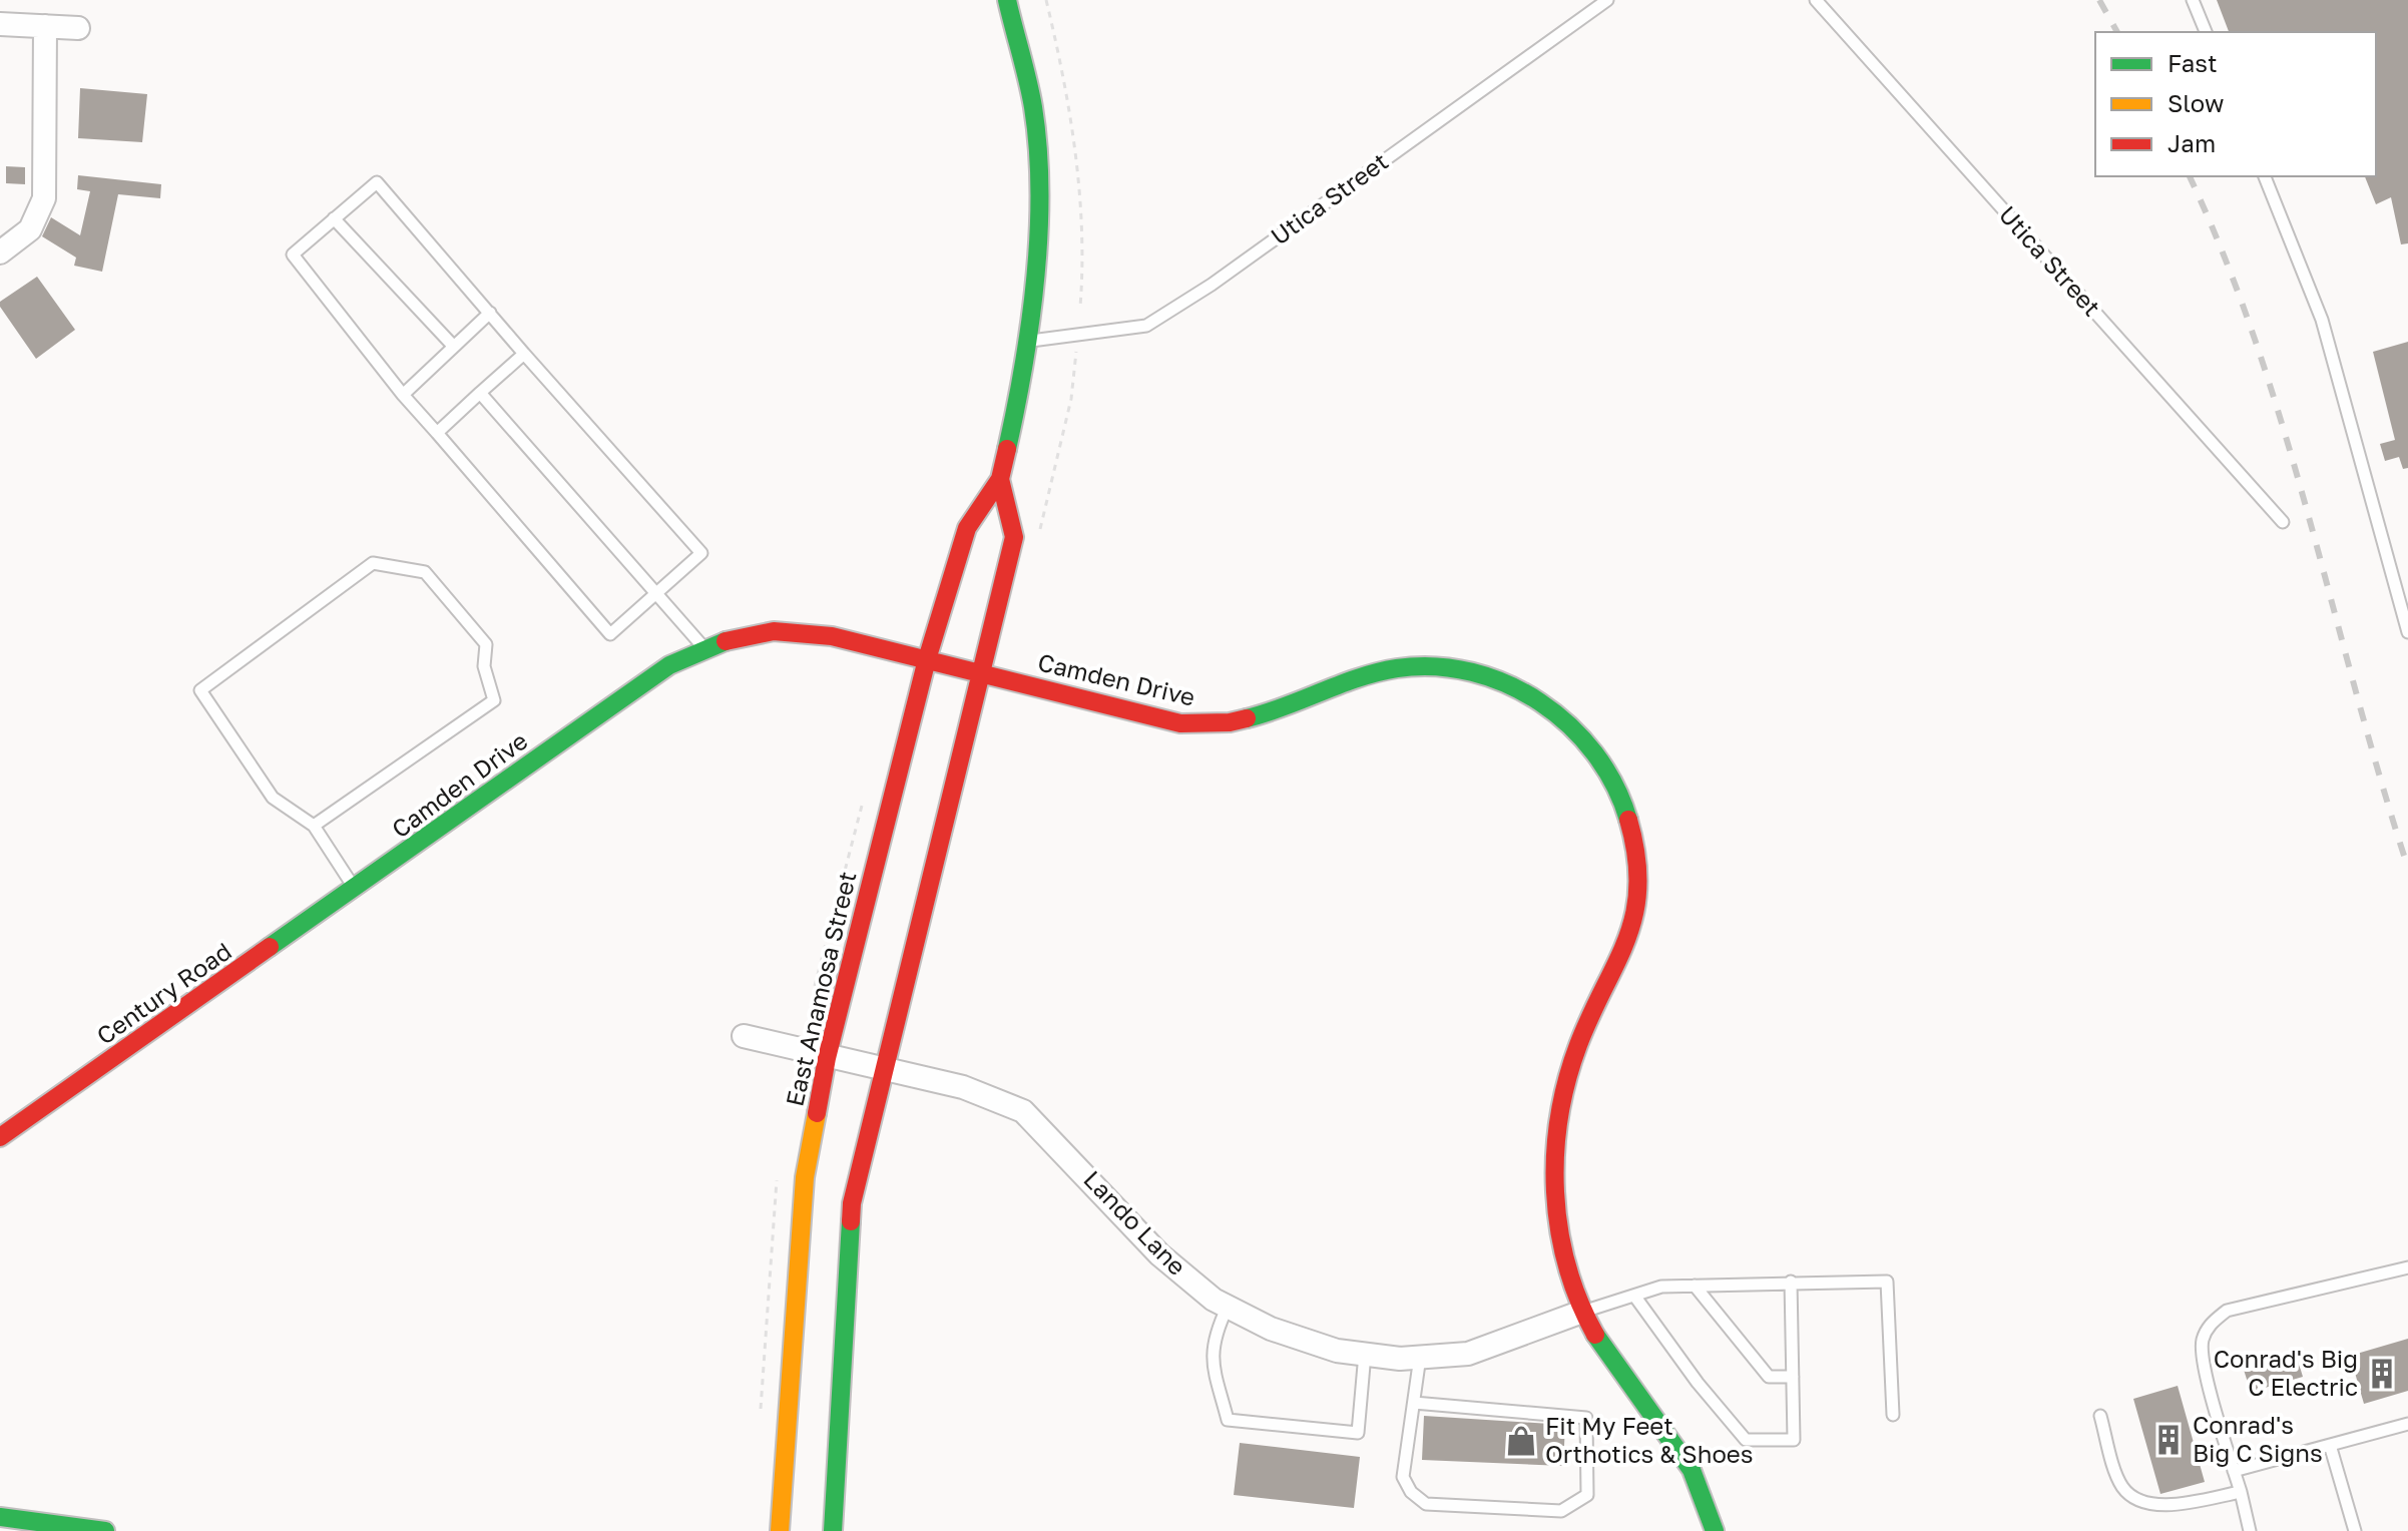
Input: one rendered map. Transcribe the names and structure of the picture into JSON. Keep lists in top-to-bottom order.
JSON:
{
  "streets": {
    "main road": ["Camden Drive", "East Anamosa Street", "Century Road"],
    "street": ["Lando Lane"],
    "lane": ["Utica Street"]
  },
  "crossings": [
    ["Utica Street", "East Anamosa Street"],
    ["Camden Drive", "East Anamosa Street"],
    ["Camden Drive", "Century Road"],
    ["Camden Drive", "Lando Lane"],
    ["East Anamosa Street", "Lando Lane"]
  ],
  "places": {
    "building": ["Conrad's Big C Electric", "Conrad's Big C Signs"],
    "shop": ["Fit My Feet Orthotics & Shoes"]
  },
  "legend": ["Fast", "Slow", "Jam"]
}
